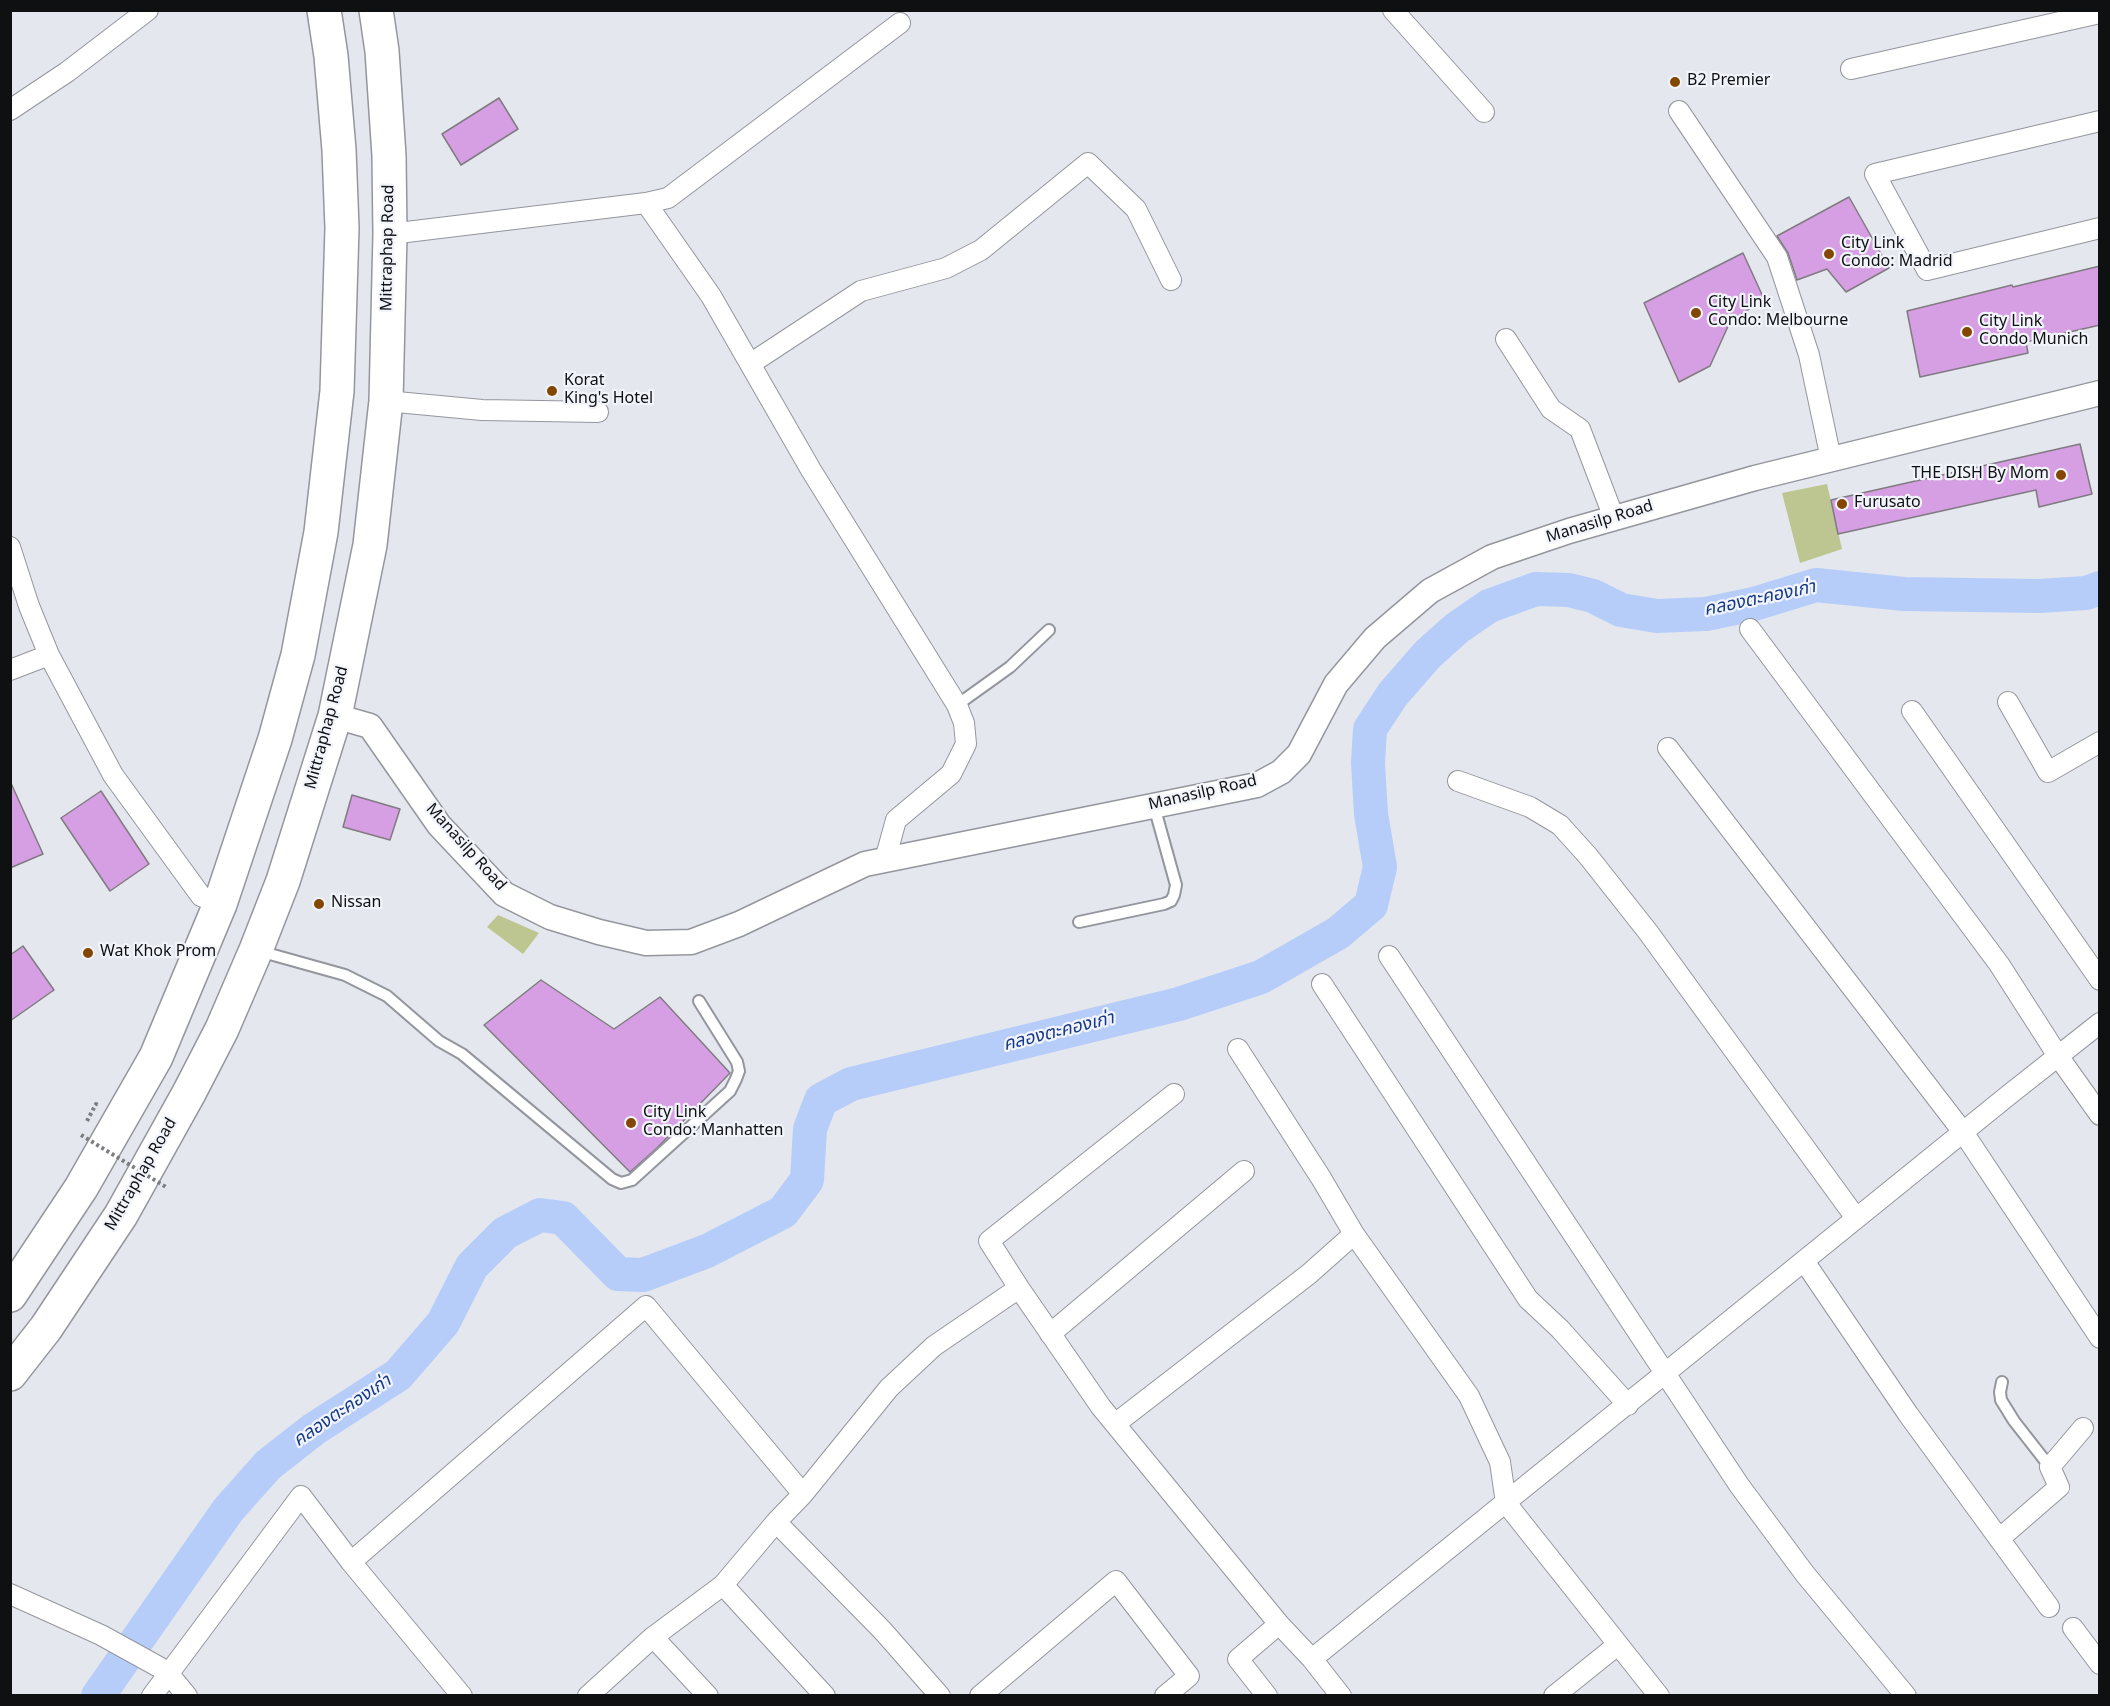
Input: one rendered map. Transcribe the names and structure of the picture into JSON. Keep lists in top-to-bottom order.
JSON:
{
  "streets": {
    "highway": ["Mittraphap Road"],
    "street": ["Manasilp Road"]
  },
  "crossings": [
    ["Mittraphap Road", "Manasilp Road"]
  ],
  "water": ["คลองตะคองเก่า"],
  "places": [
    "B2 Premier",
    "City Link Condo: Madrid",
    "City Link Condo: Melbourne",
    "City Link Condo Munich",
    "Korat King's Hotel",
    "THE DISH By Mom",
    "Furusato",
    "Nissan",
    "Wat Khok Prom",
    "City Link Condo: Manhatten"
  ]
}
